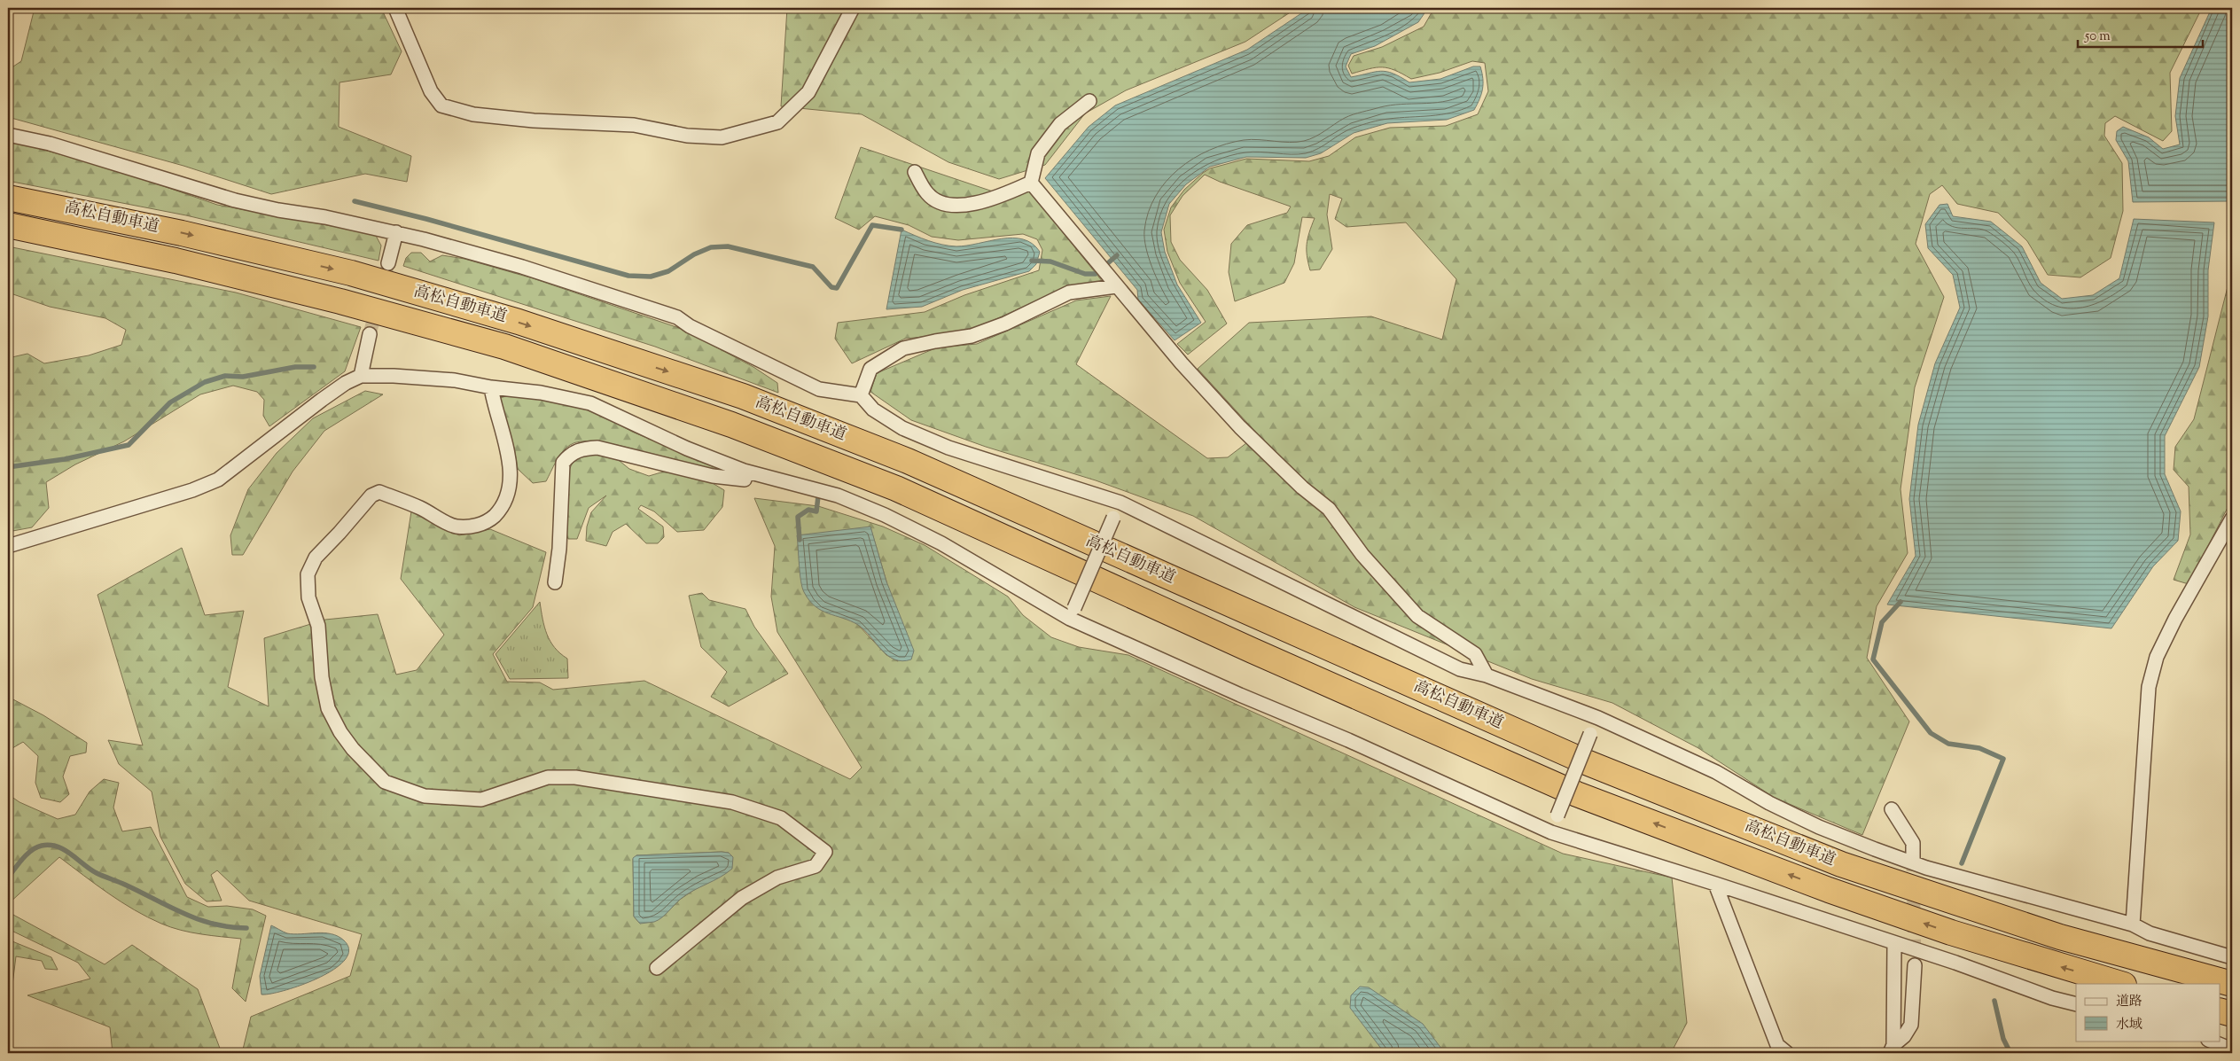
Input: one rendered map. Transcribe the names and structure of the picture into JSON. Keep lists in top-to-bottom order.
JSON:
{
  "streets": {
    "highway": ["高松自動車道"]
  },
  "legend": ["道路", "水域"],
  "scale_bar": "50 m"
}
